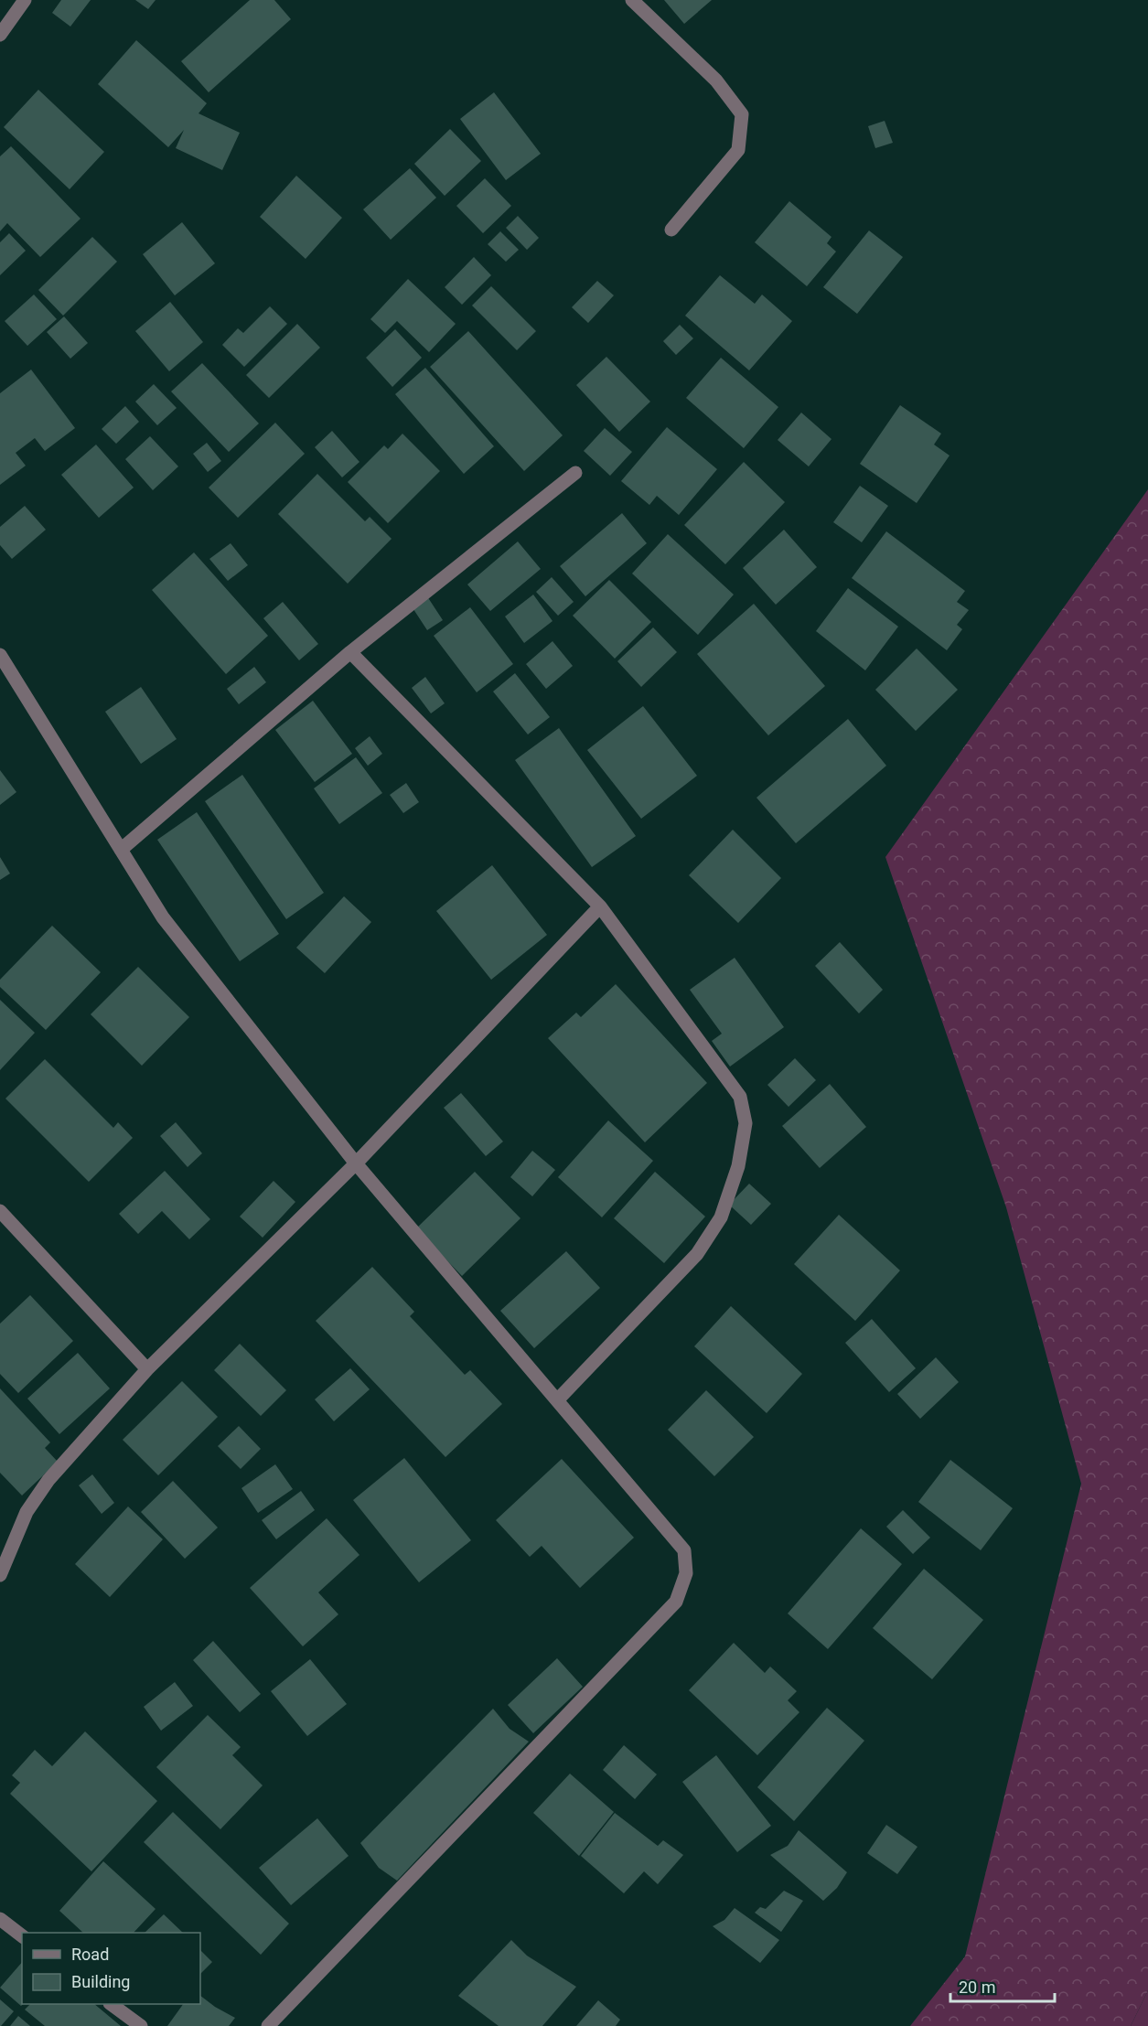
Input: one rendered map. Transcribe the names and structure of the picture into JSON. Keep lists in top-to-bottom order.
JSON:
{
  "legend": ["Road", "Building"],
  "scale_bar": "20 m"
}
